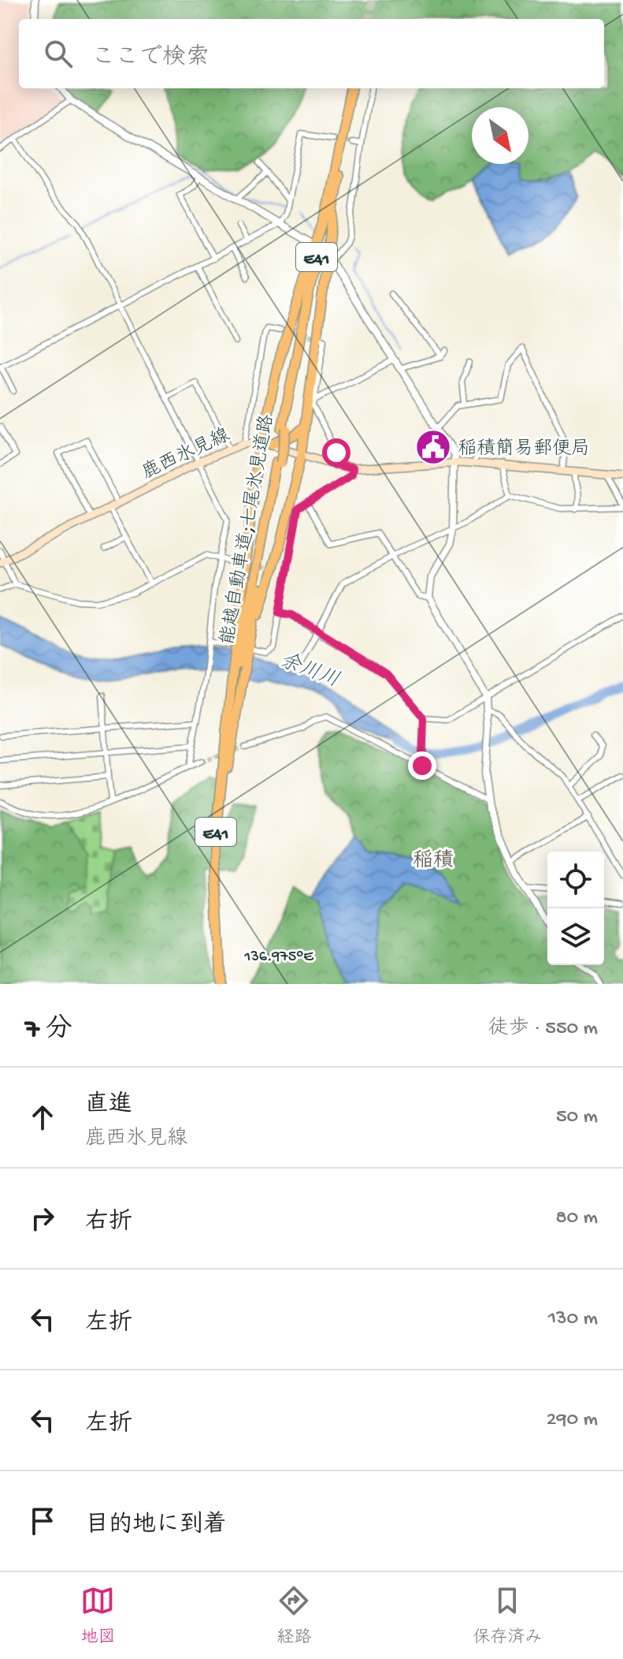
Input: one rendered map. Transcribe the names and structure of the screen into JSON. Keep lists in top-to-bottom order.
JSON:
{
  "streets": {
    "highway": ["E41", "能越自動車道;七尾氷見道路"],
    "main road": ["鹿西氷見線"]
  },
  "districts": ["稲積"],
  "water": ["余川川"],
  "places": {
    "public building": ["稲積簡易郵便局"]
  },
  "north": "bottom right",
  "page": {
    "search": "ここで検索",
    "heading": ["7 分", "徒歩 · 550 m"],
    "list": [
      ["直進", "鹿西氷見線", "50 m"],
      ["右折", "80 m"],
      ["左折", "130 m"],
      ["左折", "290 m"],
      "目的地に到着"
    ],
    "nav": ["地図", "経路", "保存済み"]
  },
  "coordinates": ["136.975°E"]
}
